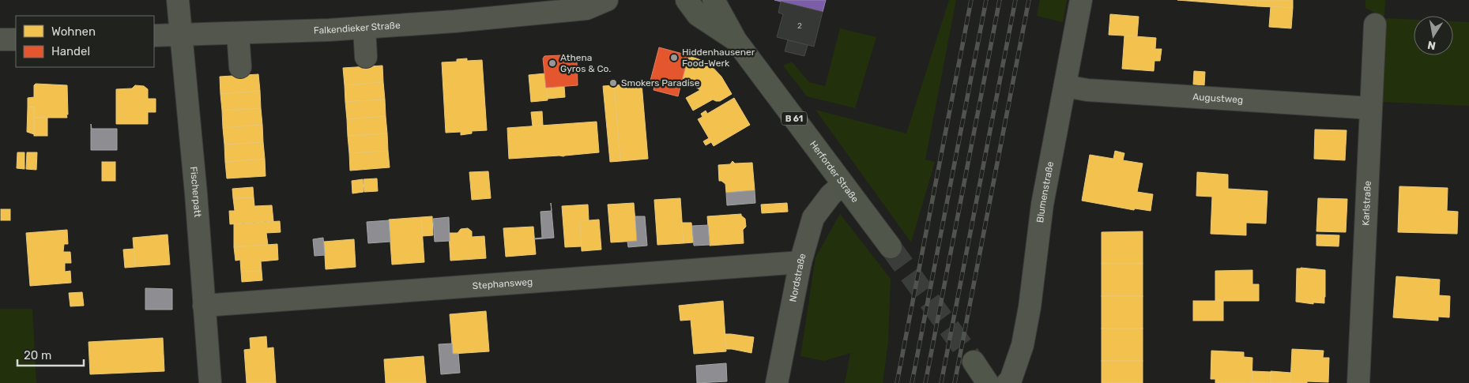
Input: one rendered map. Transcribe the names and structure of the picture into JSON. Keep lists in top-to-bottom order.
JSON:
{
  "streets": {
    "main road": ["B 61", "Herforder Straße"],
    "street": [
      "Falkendieker Straße",
      "Augustweg",
      "Fischerpatt",
      "Blumenstraße",
      "Karlstraße",
      "Nordstraße",
      "Stephansweg"
    ]
  },
  "crossings": [
    ["Falkendieker Straße", "Fischerpatt"],
    ["Augustweg", "Blumenstraße"],
    ["Augustweg", "Karlstraße"],
    ["Herforder Straße", "Nordstraße"],
    ["Fischerpatt", "Stephansweg"],
    ["Nordstraße", "Stephansweg"]
  ],
  "places": ["Hiddenhausener Food-Werk", "Athena Gyros & Co.", "Smokers Paradise"],
  "house_numbers": ["2"],
  "legend": ["Wohnen", "Handel"],
  "scale_bar": "20 m",
  "north": "bottom"
}
